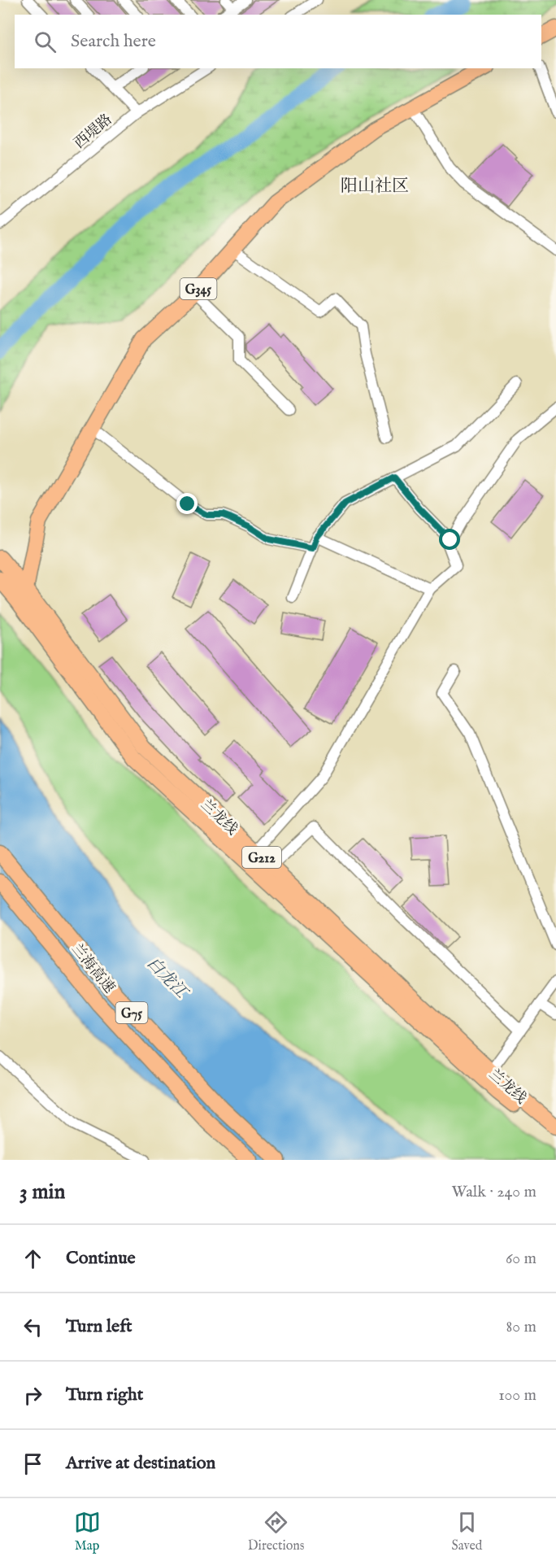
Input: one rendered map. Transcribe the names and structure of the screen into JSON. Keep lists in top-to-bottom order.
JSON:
{
  "streets": {
    "highway": [
      "G345",
      "兰龙线",
      "G212",
      "兰海高速",
      "G75"
    ],
    "street": ["西堤路"]
  },
  "crossings": [
    ["G345", "兰龙线"]
  ],
  "districts": ["阳山社区"],
  "water": ["白龙江"],
  "page": {
    "search": "Search here",
    "heading": ["3 min", "Walk · 240 m"],
    "list": [
      ["Continue", "60 m"],
      ["Turn left", "80 m"],
      ["Turn right", "100 m"],
      "Arrive at destination"
    ],
    "nav": ["Map", "Directions", "Saved"]
  }
}
